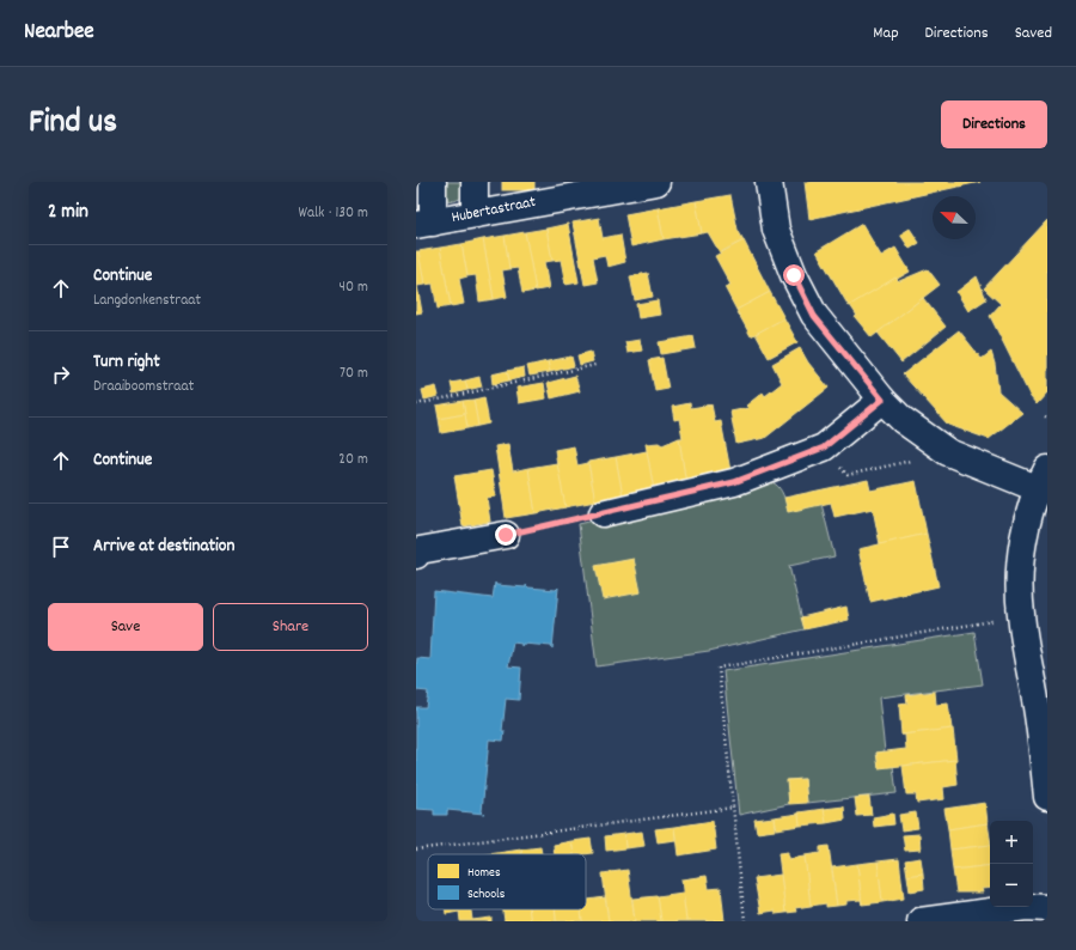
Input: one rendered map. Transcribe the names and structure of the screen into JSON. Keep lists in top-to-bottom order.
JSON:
{
  "streets": {
    "street": ["Hubertastraat"]
  },
  "legend": ["Homes", "Schools"],
  "north": "top left",
  "page": {
    "header": "Nearbee",
    "nav": ["Map", "Directions", "Saved"],
    "title": "Find us",
    "buttons": [
      "Directions",
      ["Save", "Share"]
    ],
    "heading": ["2 min", "Walk · 130 m"],
    "list": [
      ["Continue", "Langdonkenstraat", "40 m"],
      ["Turn right", "Draaiboomstraat", "70 m"],
      ["Continue", "20 m"],
      "Arrive at destination"
    ],
    "map_buttons": ["+", "−"]
  }
}
